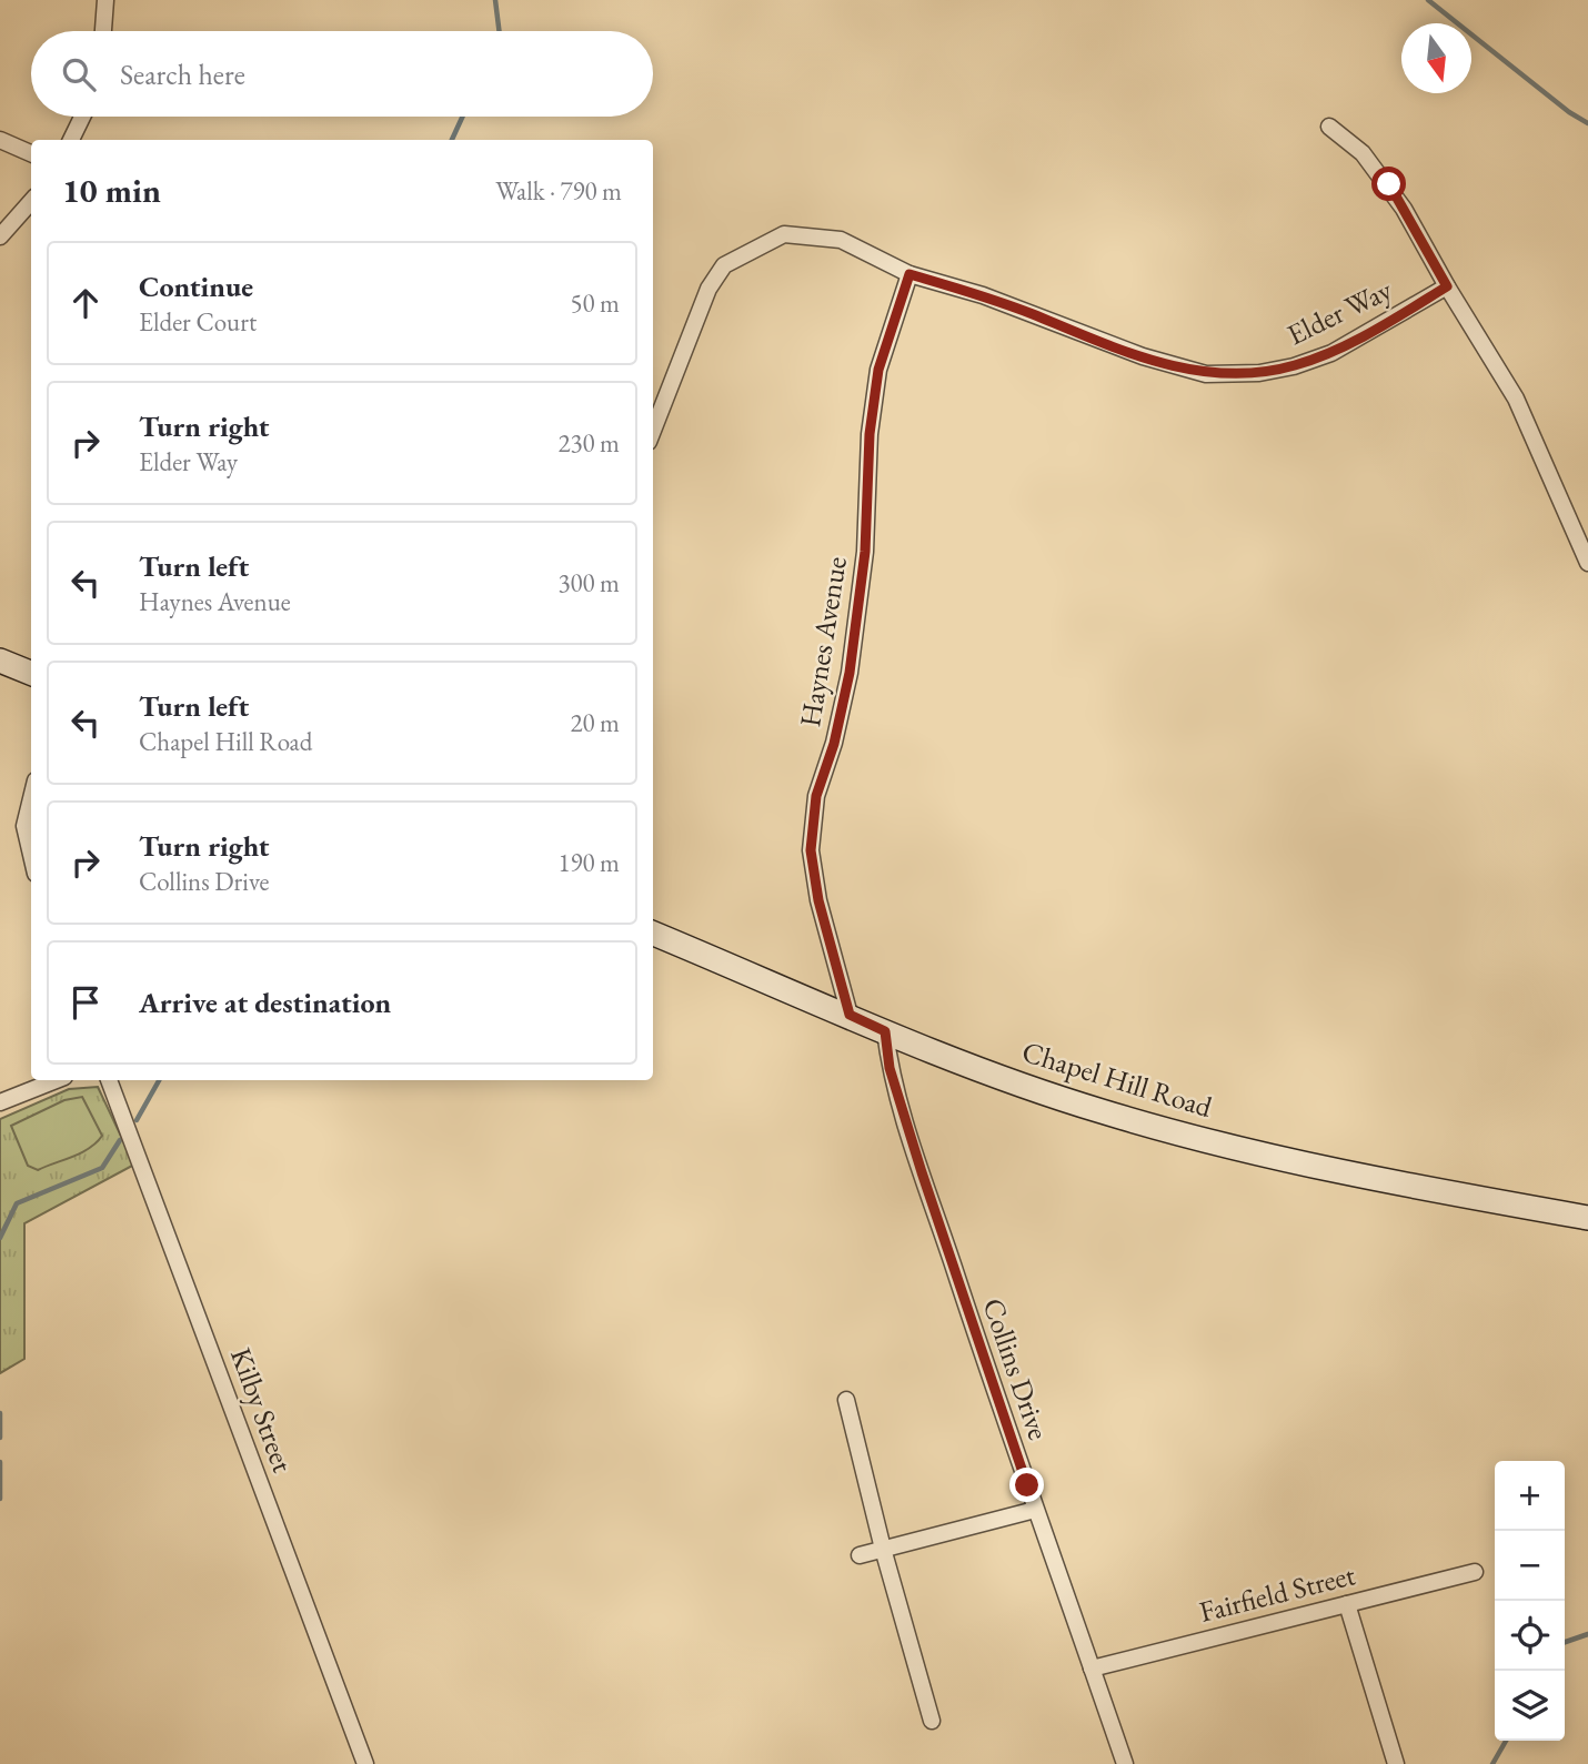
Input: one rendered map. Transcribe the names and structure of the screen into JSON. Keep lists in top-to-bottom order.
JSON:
{
  "streets": {
    "main road": ["Chapel Hill Road"],
    "street": [
      "Elder Way",
      "Haynes Avenue",
      "Collins Drive",
      "Kilby Street",
      "Fairfield Street"
    ]
  },
  "crossings": [
    ["Elder Way", "Haynes Avenue"],
    ["Haynes Avenue", "Chapel Hill Road"],
    ["Chapel Hill Road", "Collins Drive"],
    ["Collins Drive", "Fairfield Street"]
  ],
  "north": "bottom",
  "page": {
    "search": "Search here",
    "heading": ["10 min", "Walk · 790 m"],
    "list": [
      ["Continue", "Elder Court", "50 m"],
      ["Turn right", "Elder Way", "230 m"],
      ["Turn left", "Haynes Avenue", "300 m"],
      ["Turn left", "Chapel Hill Road", "20 m"],
      ["Turn right", "Collins Drive", "190 m"],
      "Arrive at destination"
    ],
    "map_buttons": ["+", "−"]
  }
}
